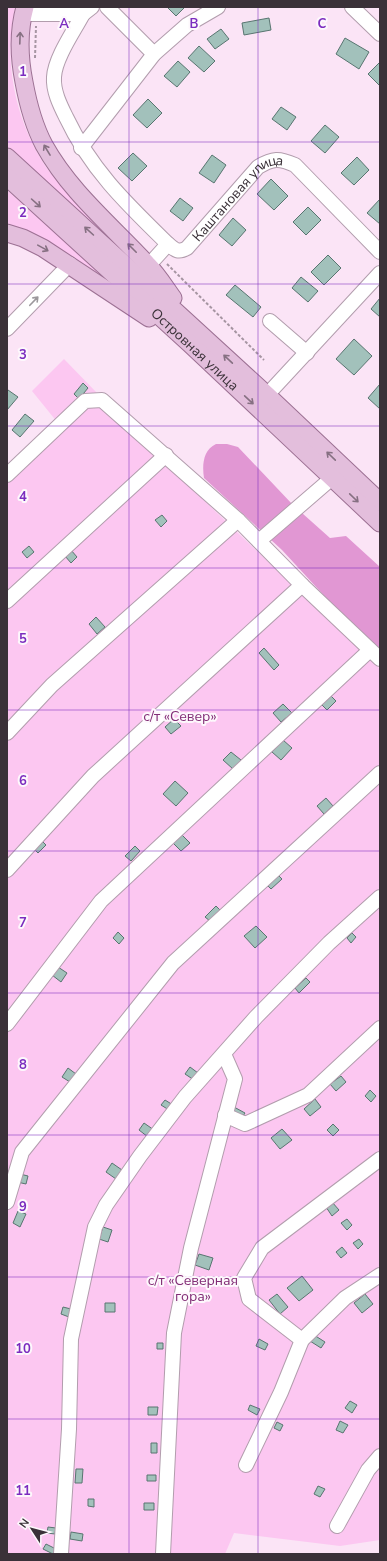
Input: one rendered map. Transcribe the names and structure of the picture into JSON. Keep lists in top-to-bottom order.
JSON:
{
  "streets": {
    "main road": ["Островная улица"],
    "street": ["Каштановая улица"]
  },
  "parks": ["с/т «Север»", "с/т «Северная гора»"],
  "north": "top left",
  "grid": {
    "columns": ["A", "B", "C"],
    "rows": [
      "1",
      "2",
      "3",
      "4",
      "5",
      "6",
      "7",
      "8",
      "9",
      "10",
      "11"
    ]
  }
}
